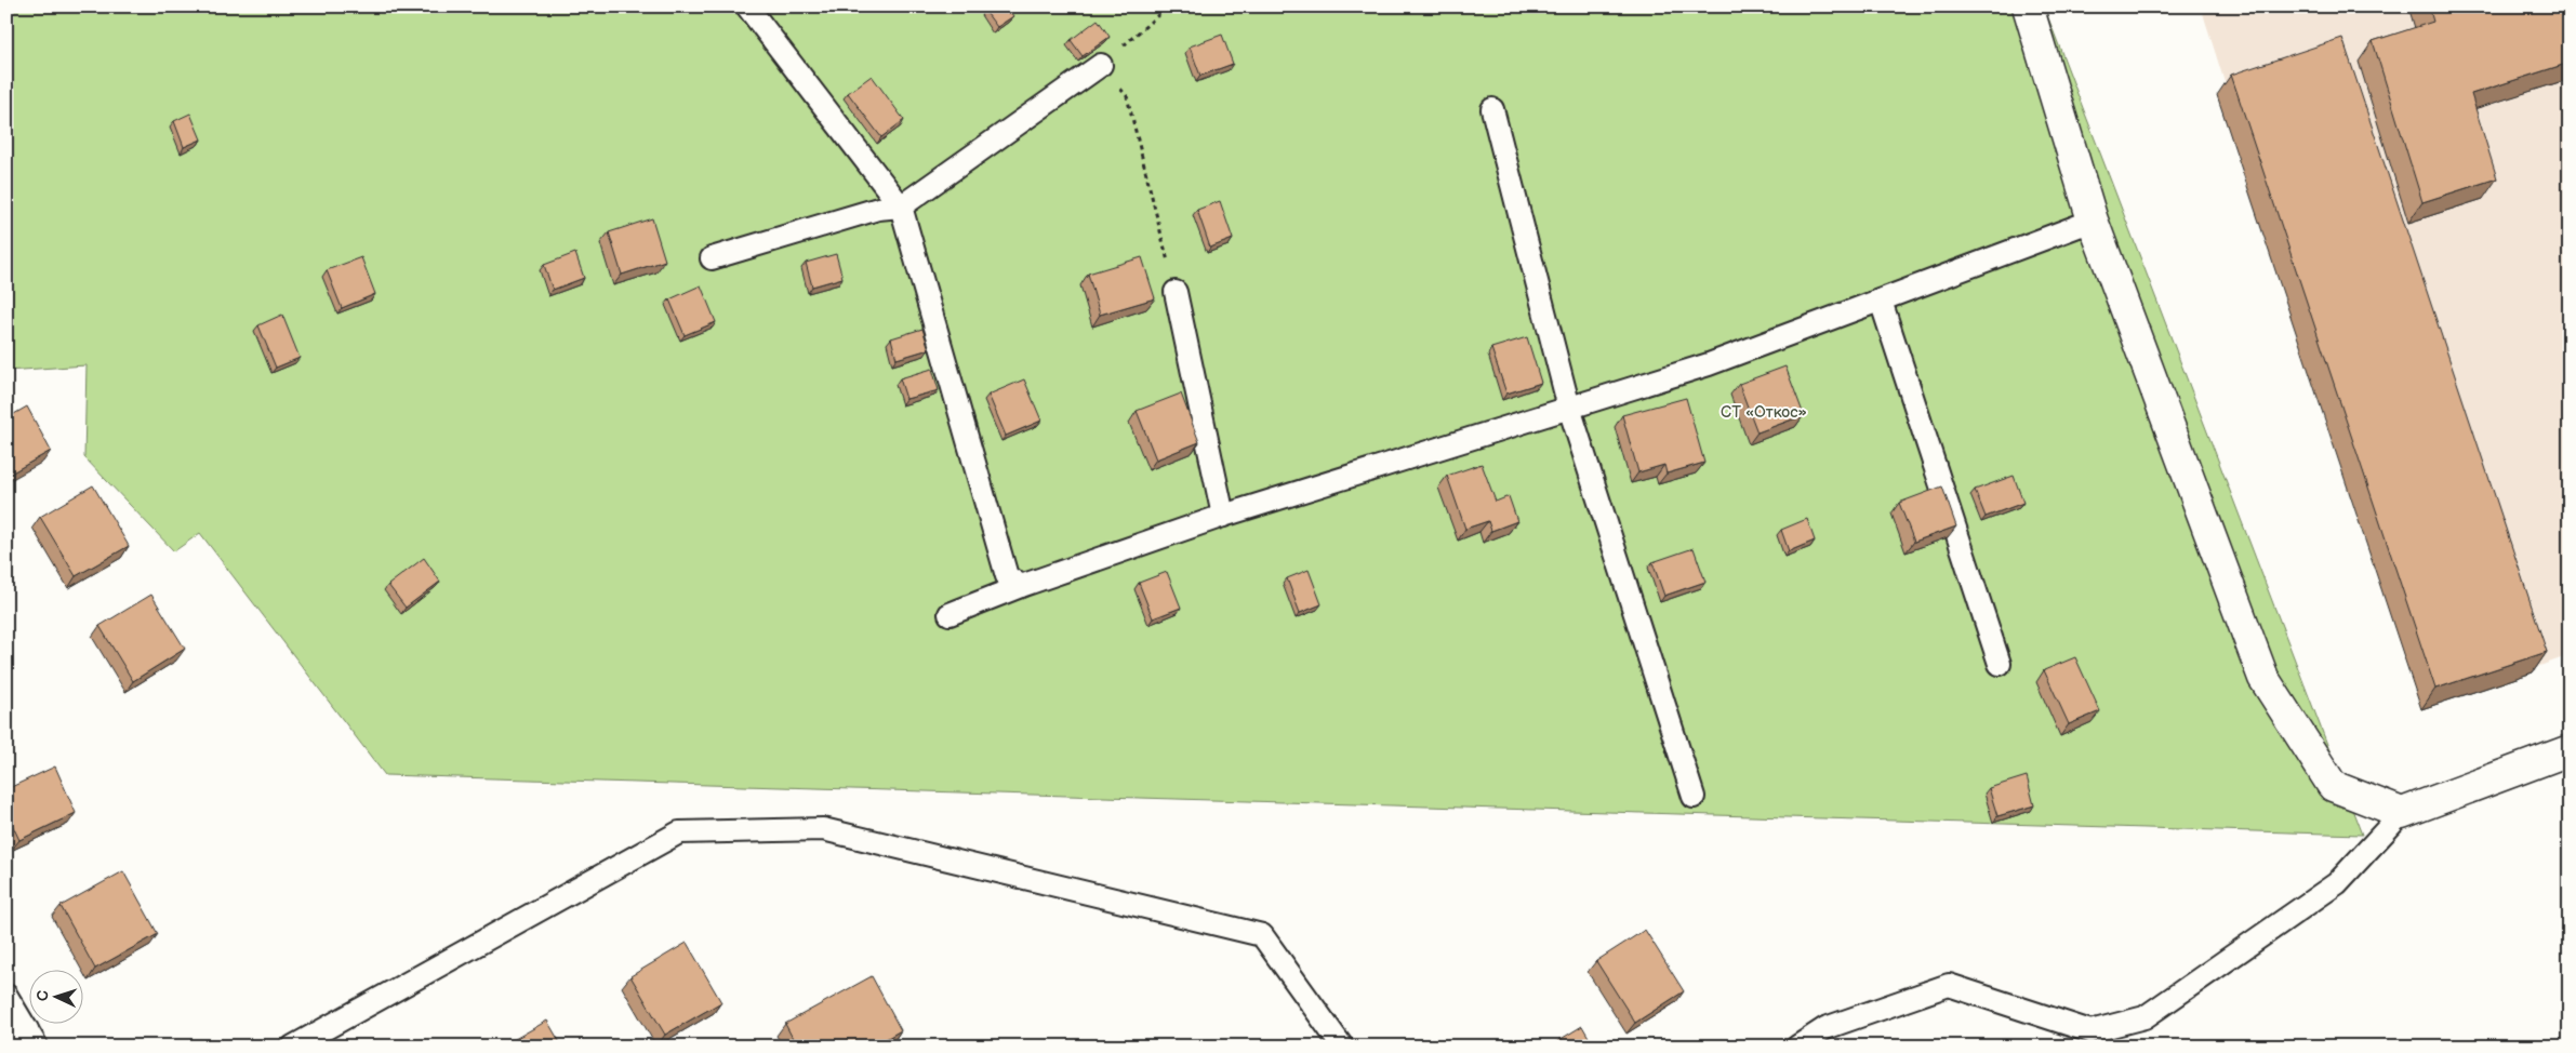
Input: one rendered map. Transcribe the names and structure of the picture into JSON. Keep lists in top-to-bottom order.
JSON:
{
  "parks": ["СТ «Откос»"],
  "north": "left"
}
